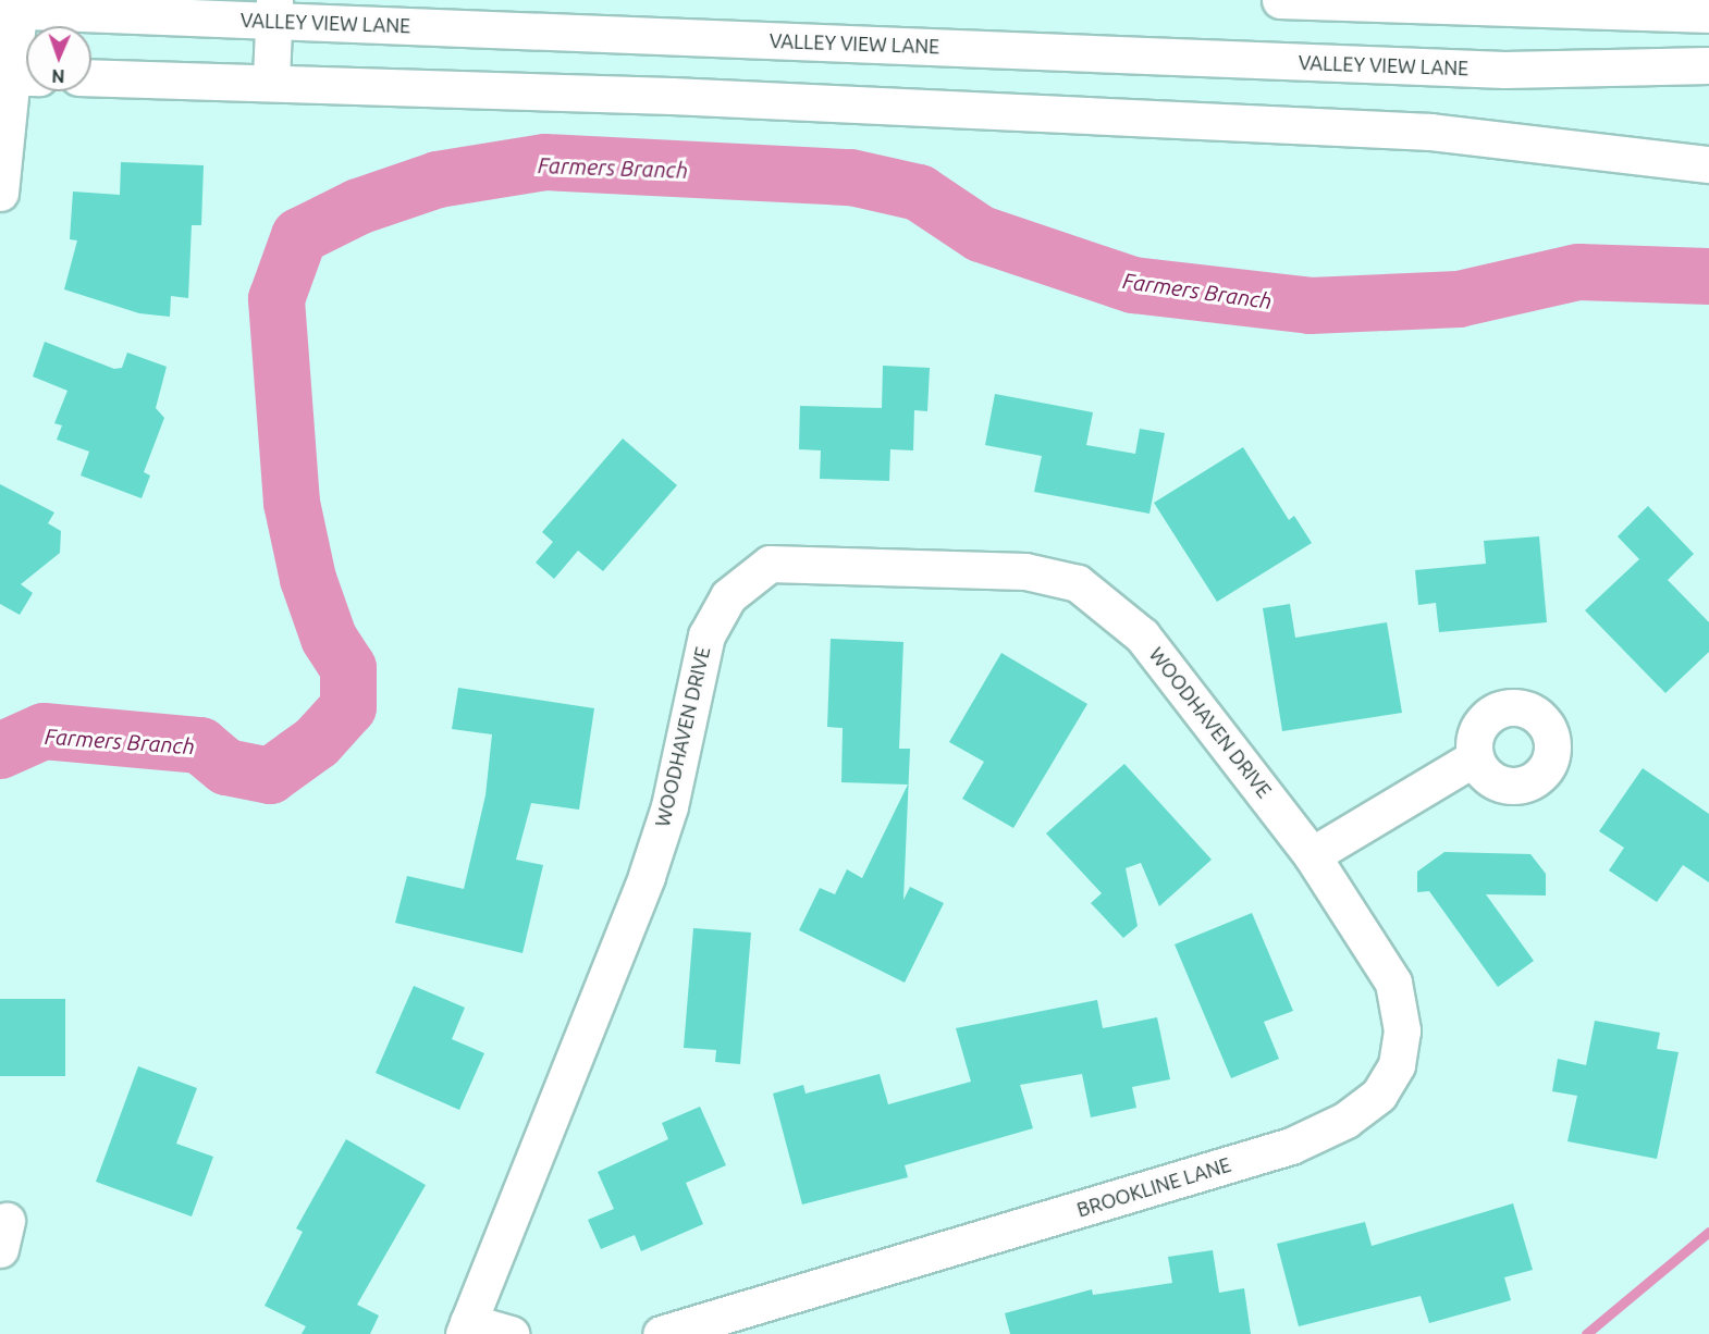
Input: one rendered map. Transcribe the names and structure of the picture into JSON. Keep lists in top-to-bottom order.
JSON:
{
  "streets": {
    "main road": ["VALLEY VIEW LANE", "WOODHAVEN DRIVE", "BROOKLINE LANE"]
  },
  "crossings": [
    ["WOODHAVEN DRIVE", "BROOKLINE LANE"]
  ],
  "water": ["Farmers Branch"],
  "north": "bottom"
}
